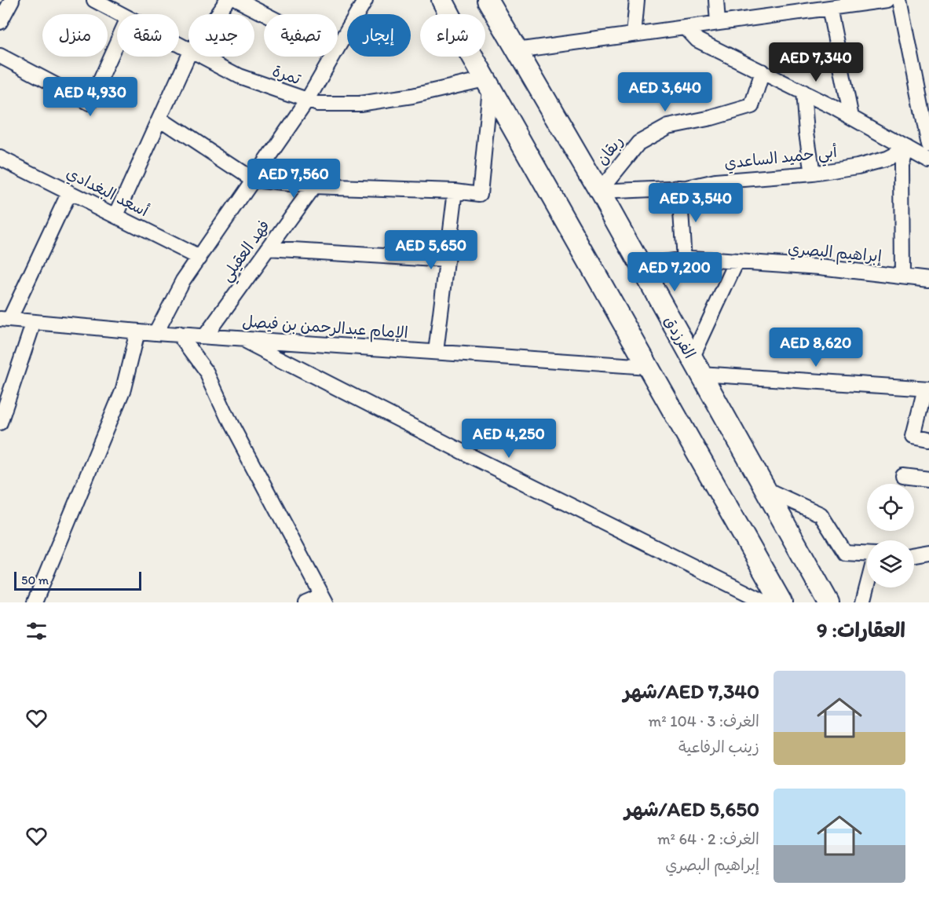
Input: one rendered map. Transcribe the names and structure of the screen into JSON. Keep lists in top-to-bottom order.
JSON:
{
  "streets": {
    "main road": ["الفرزدق"],
    "street": [
      "تمرة",
      "ربقان",
      "أبي حميد الساعدي",
      "أسعد البغدادي",
      "فهد العقيلي",
      "إبراهيم البصري",
      "الإمام عبدالرحمن بن فيصل"
    ]
  },
  "crossings": [
    ["ربقان", "أبي حميد الساعدي"],
    ["ربقان", "الفرزدق"],
    ["أبي حميد الساعدي", "الفرزدق"],
    ["فهد العقيلي", "الإمام عبدالرحمن بن فيصل"],
    ["إبراهيم البصري", "الفرزدق"]
  ],
  "scale_bar": "50 m",
  "page": {
    "chip": [
      "شراء",
      "إيجار",
      "تصفية",
      "جديد",
      "شقة",
      "منزل"
    ],
    "price": [
      "AED 7,340",
      "AED 3,640",
      "AED 4,930",
      "AED 7,560",
      "AED 3,540",
      "AED 5,650",
      "AED 7,200",
      "AED 8,620",
      "AED 4,250"
    ],
    "scale": "50 m",
    "heading": "العقارات: 9",
    "list": [
      {
        "name": "AED 7,340/شهر",
        "note": "الغرف: 3 · 104 m² · زينب الرفاعية"
      },
      {
        "name": "AED 5,650/شهر",
        "note": "الغرف: 2 · 64 m² · إبراهيم البصري"
      }
    ]
  }
}
